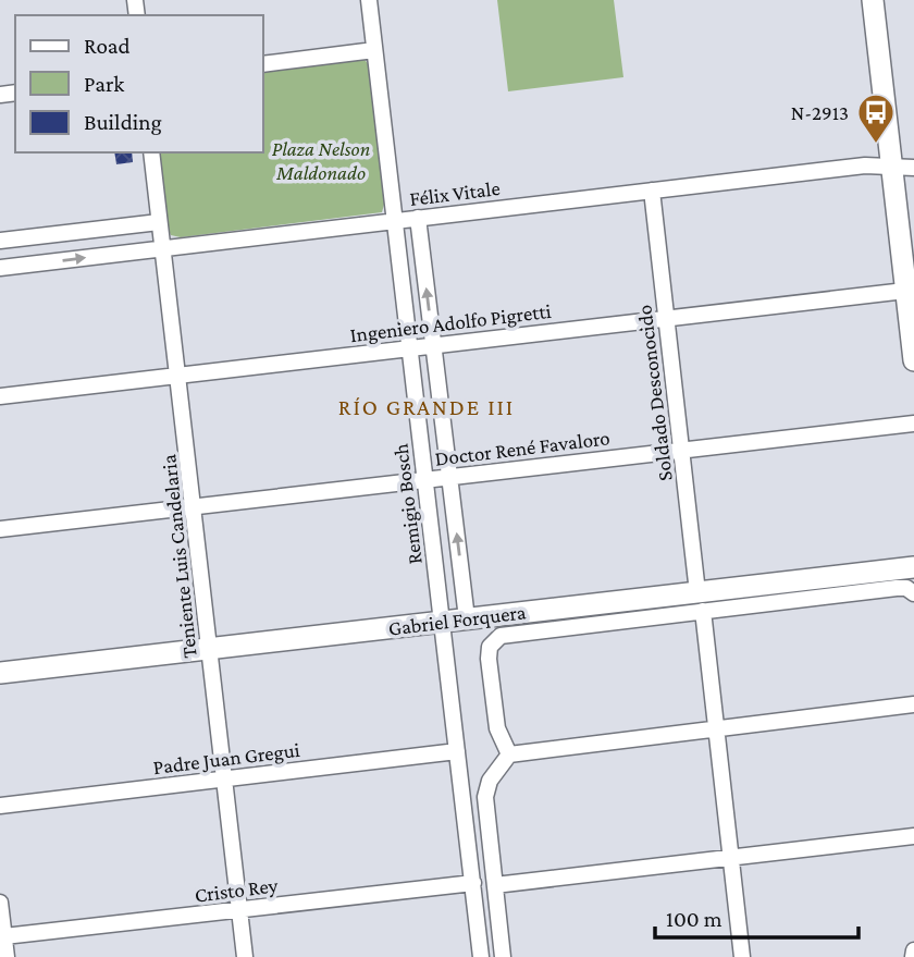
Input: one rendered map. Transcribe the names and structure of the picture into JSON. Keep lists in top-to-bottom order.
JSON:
{
  "streets": {
    "street": [
      "Félix Vitale",
      "Ingeniero Adolfo Pigretti",
      "Soldado Desconocido",
      "Doctor René Favaloro",
      "Remigio Bosch",
      "Teniente Luis Candelaria",
      "Gabriel Forquera",
      "Padre Juan Gregui",
      "Cristo Rey"
    ]
  },
  "crossings": [
    ["Félix Vitale", "Soldado Desconocido"],
    ["Félix Vitale", "Remigio Bosch"],
    ["Félix Vitale", "Teniente Luis Candelaria"],
    ["Ingeniero Adolfo Pigretti", "Soldado Desconocido"],
    ["Ingeniero Adolfo Pigretti", "Remigio Bosch"],
    ["Ingeniero Adolfo Pigretti", "Teniente Luis Candelaria"],
    ["Soldado Desconocido", "Doctor René Favaloro"],
    ["Soldado Desconocido", "Gabriel Forquera"],
    ["Doctor René Favaloro", "Remigio Bosch"],
    ["Doctor René Favaloro", "Teniente Luis Candelaria"],
    ["Remigio Bosch", "Gabriel Forquera"],
    ["Remigio Bosch", "Padre Juan Gregui"],
    ["Remigio Bosch", "Cristo Rey"],
    ["Teniente Luis Candelaria", "Gabriel Forquera"],
    ["Teniente Luis Candelaria", "Padre Juan Gregui"],
    ["Teniente Luis Candelaria", "Cristo Rey"]
  ],
  "districts": ["RÍO GRANDE III"],
  "parks": ["Plaza Nelson Maldonado"],
  "places": {
    "bus stop": ["N-2913"]
  },
  "legend": ["Road", "Park", "Building"],
  "scale_bar": "100 m"
}
